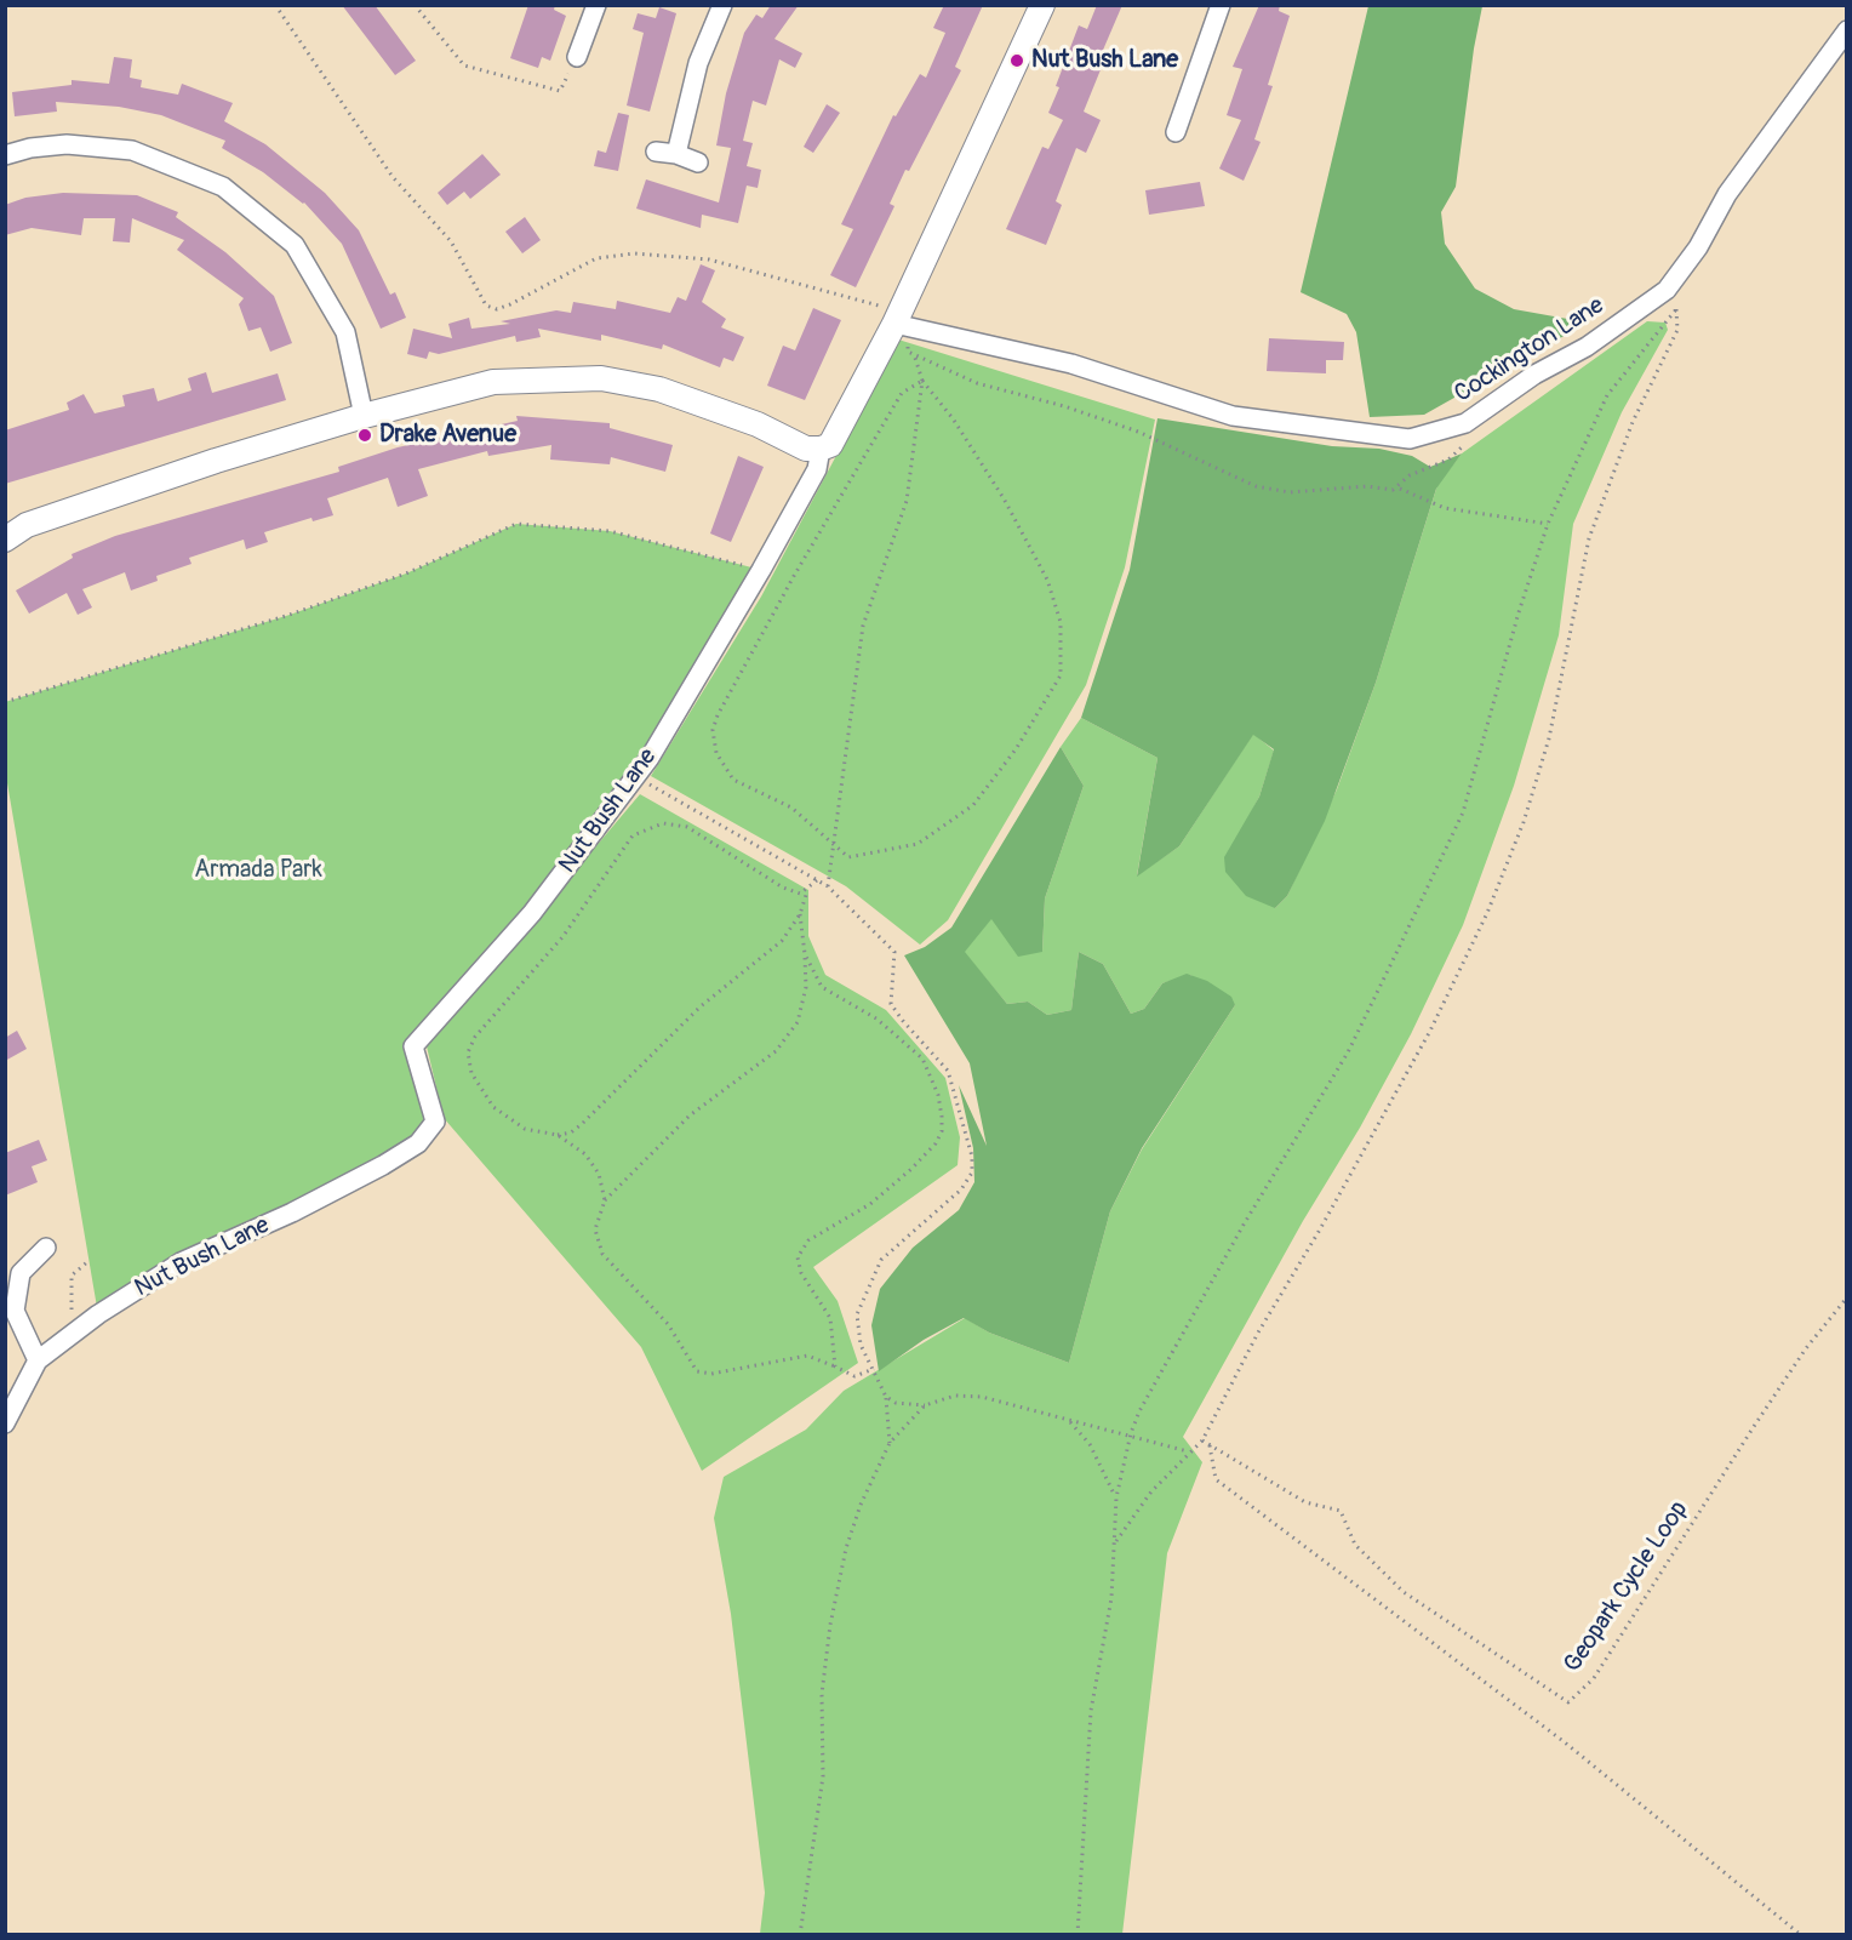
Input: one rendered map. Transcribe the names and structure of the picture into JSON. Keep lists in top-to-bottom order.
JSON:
{
  "streets": {
    "street": ["Cockington Lane", "Nut Bush Lane"],
    "path": ["Geopark Cycle Loop"]
  },
  "crossings": [
    ["Cockington Lane", "Nut Bush Lane"]
  ],
  "parks": ["Armada Park"],
  "places": ["Nut Bush Lane", "Drake Avenue"]
}
